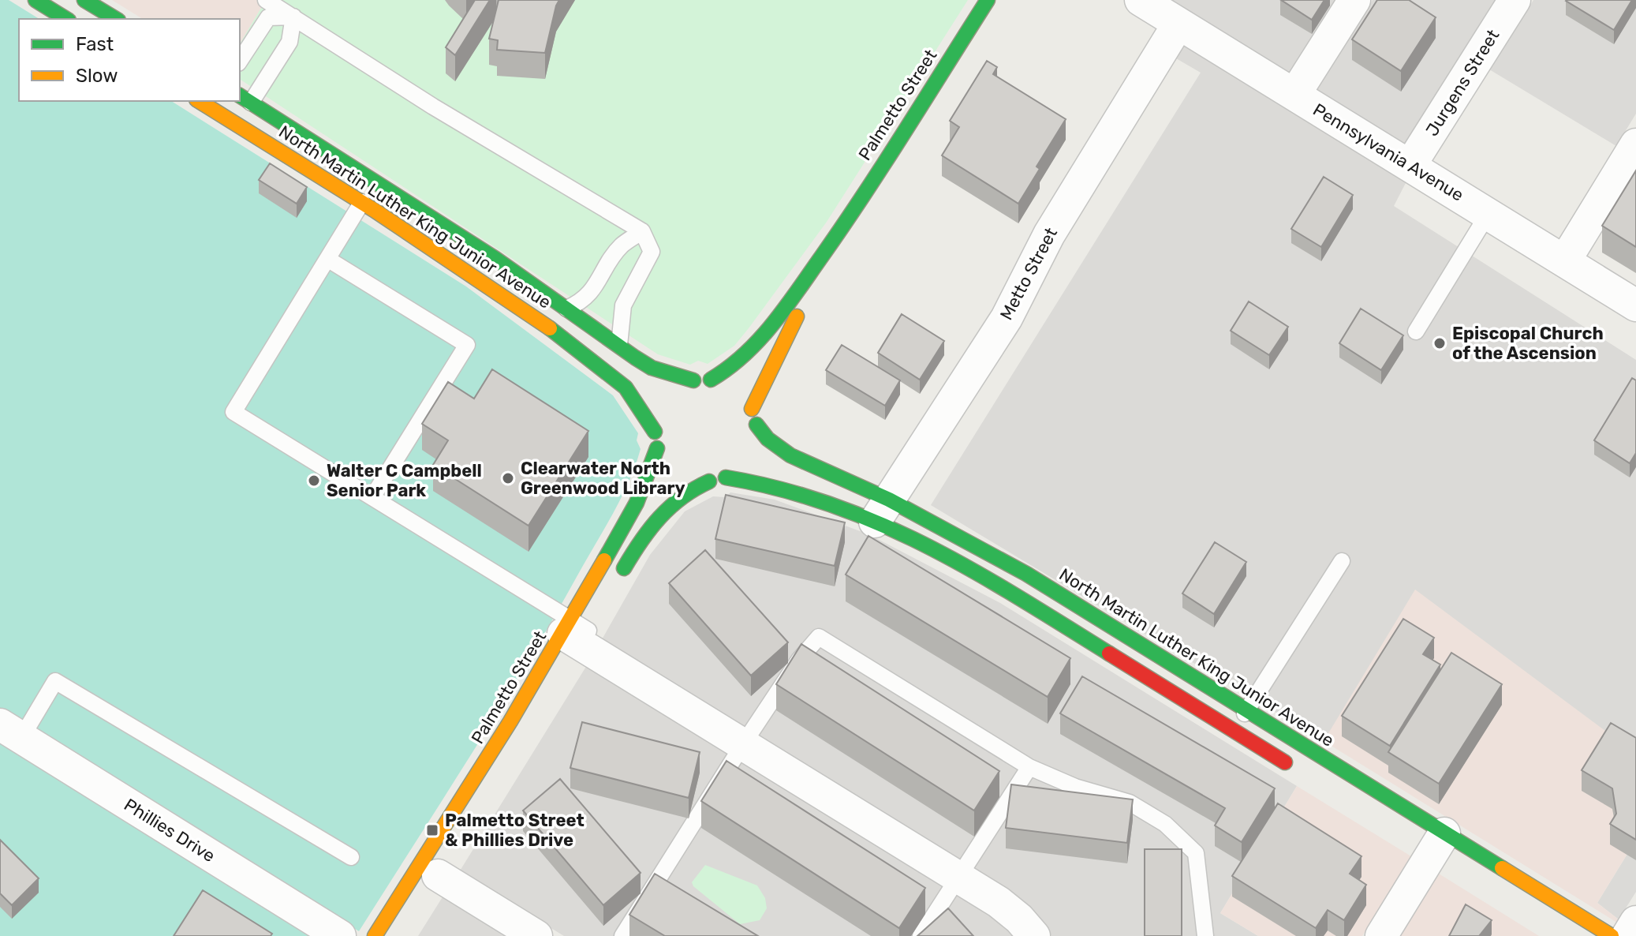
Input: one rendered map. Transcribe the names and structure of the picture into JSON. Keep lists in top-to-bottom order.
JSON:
{
  "streets": {
    "street": [
      "Jurgens Street",
      "Palmetto Street",
      "Pennsylvania Avenue",
      "North Martin Luther King Junior Avenue",
      "Metto Street",
      "Phillies Drive"
    ]
  },
  "crossings": [
    ["Jurgens Street", "Pennsylvania Avenue"],
    ["Pennsylvania Avenue", "Metto Street"],
    ["North Martin Luther King Junior Avenue", "Metto Street"]
  ],
  "places": {
    "other": ["Episcopal Church of the Ascension", "Clearwater North Greenwood Library", "Walter C Campbell Senior Park"],
    "transit": ["Palmetto Street & Phillies Drive"]
  },
  "legend": ["Fast", "Slow"]
}
